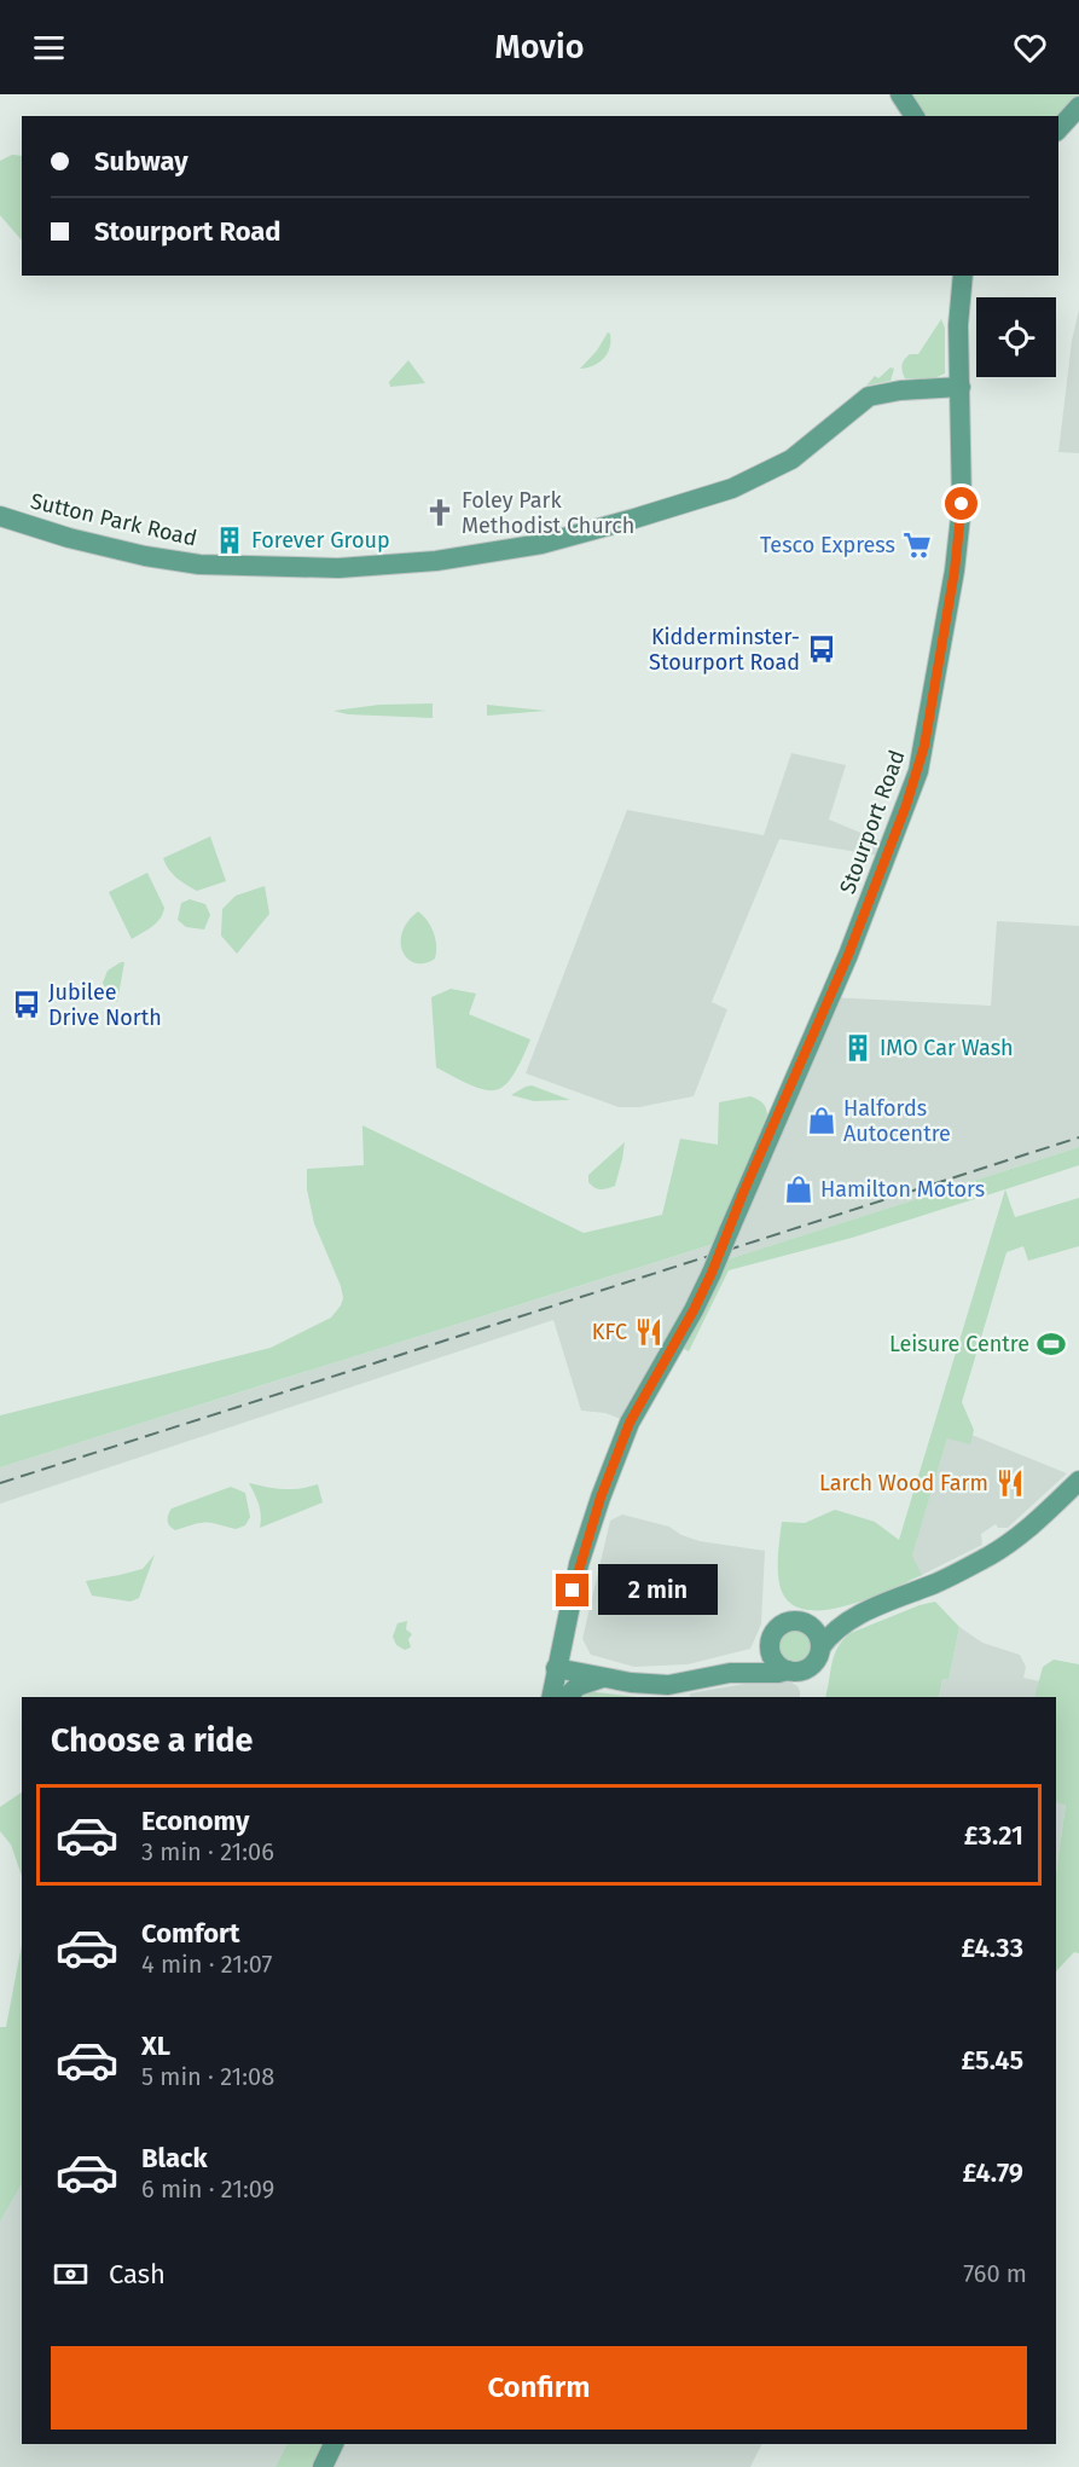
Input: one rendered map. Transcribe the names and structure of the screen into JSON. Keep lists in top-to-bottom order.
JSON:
{
  "streets": {
    "main road": ["Sutton Park Road", "Stourport Road"]
  },
  "crossings": [
    ["Sutton Park Road", "Stourport Road"]
  ],
  "places": {
    "church": ["Foley Park Methodist Church"],
    "building": ["Forever Group", "IMO Car Wash"],
    "supermarket": ["Tesco Express"],
    "bus stop": ["Kidderminster- Stourport Road", "Jubilee Drive North"],
    "shop": ["Halfords Autocentre", "Hamilton Motors"],
    "restaurant": ["KFC", "Larch Wood Farm"],
    "sports": ["Leisure Centre"]
  },
  "page": {
    "header": "Movio",
    "banner": ["Subway", "Stourport Road"],
    "bubble": "2 min",
    "heading": "Choose a ride",
    "list": [
      {
        "name": "Economy",
        "note": "3 min · 21:06",
        "value": "£3.21"
      },
      {
        "name": "Comfort",
        "note": "4 min · 21:07",
        "value": "£4.33"
      },
      {
        "name": "XL",
        "note": "5 min · 21:08",
        "value": "£5.45"
      },
      {
        "name": "Black",
        "note": "6 min · 21:09",
        "value": "£4.79"
      }
    ],
    "pay": ["Cash", "760 m"],
    "buttons": "Confirm"
  }
}
